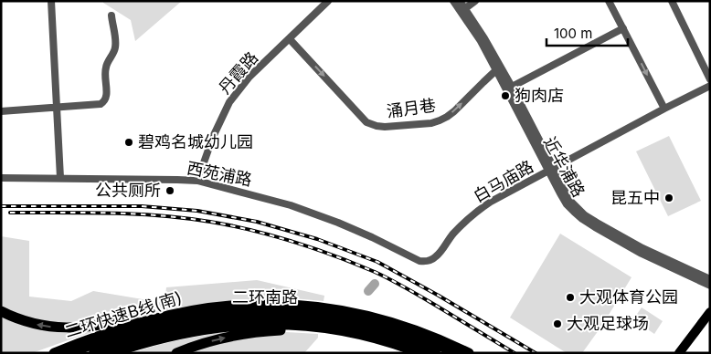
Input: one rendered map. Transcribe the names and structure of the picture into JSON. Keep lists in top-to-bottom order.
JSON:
{
  "streets": {
    "highway": ["二环快速B线(南)"],
    "main road": ["二环南路"],
    "street": [
      "丹霞路",
      "涌月巷",
      "近华浦路",
      "西苑浦路",
      "白马庙路"
    ]
  },
  "crossings": [
    ["丹霞路", "涌月巷"],
    ["丹霞路", "西苑浦路"],
    ["涌月巷", "近华浦路"],
    ["近华浦路", "白马庙路"],
    ["西苑浦路", "白马庙路"]
  ],
  "places": [
    "狗肉店",
    "碧鸡名城幼儿园",
    "公共厕所",
    "昆五中",
    "大观体育公园",
    "大观足球场"
  ],
  "scale_bar": "100 m"
}
